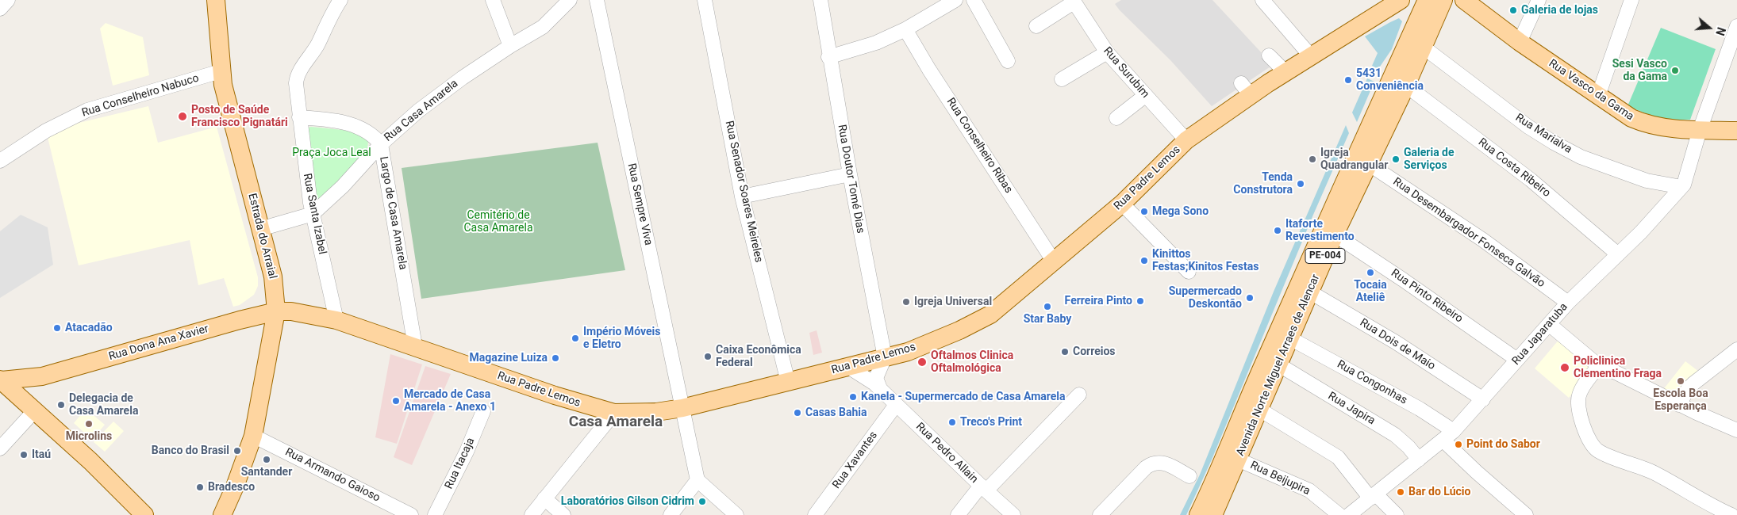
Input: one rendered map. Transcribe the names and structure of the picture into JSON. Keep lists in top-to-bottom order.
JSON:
{
  "streets": {
    "main road": [
      "Rua Vasco da Gama",
      "Rua Padre Lemos",
      "Estrada do Arraial",
      "PE-004",
      "Rua Dona Ana Xavier",
      "Avenida Norte Miguel Arraes de Alencar"
    ],
    "street": [
      "Rua Surubim",
      "Rua Conselheiro Nabuco",
      "Rua Casa Amarela",
      "Rua Marialva",
      "Rua Conselheiro Ribas",
      "Rua Costa Ribeiro",
      "Rua Doutor Tomé Dias",
      "Rua Senador Soares Meireles",
      "Rua Sempre Viva",
      "Largo de Casa Amarela",
      "Rua Santa Izabel",
      "Rua Desembargador Fonseca Galvão",
      "Rua Pinto Ribeiro",
      "Rua Japaratuba",
      "Rua Dois de Maio",
      "Rua Congonhas",
      "Rua Japira",
      "Rua Pedro Allain",
      "Rua Xavantes",
      "Rua Itacaja",
      "Rua Armando Gaioso",
      "Rua Beijupira"
    ]
  },
  "crossings": [
    ["Rua Surubim", "Rua Padre Lemos"],
    ["Rua Vasco da Gama", "Rua Japaratuba"],
    ["Rua Conselheiro Nabuco", "Estrada do Arraial"],
    ["Rua Casa Amarela", "Largo de Casa Amarela"],
    ["Rua Casa Amarela", "Rua Santa Izabel"],
    ["Rua Casa Amarela", "Estrada do Arraial"],
    ["Rua Marialva", "Rua Japaratuba"],
    ["Rua Marialva", "Avenida Norte Miguel Arraes de Alencar"],
    ["Rua Conselheiro Ribas", "Rua Padre Lemos"],
    ["Rua Costa Ribeiro", "Rua Japaratuba"],
    ["Rua Costa Ribeiro", "Avenida Norte Miguel Arraes de Alencar"],
    ["Rua Padre Lemos", "Rua Doutor Tomé Dias"],
    ["Rua Padre Lemos", "Rua Senador Soares Meireles"],
    ["Rua Padre Lemos", "Rua Sempre Viva"],
    ["Rua Padre Lemos", "Largo de Casa Amarela"],
    ["Rua Padre Lemos", "Rua Santa Izabel"],
    ["Rua Padre Lemos", "Estrada do Arraial"],
    ["Rua Padre Lemos", "Rua Dona Ana Xavier"],
    ["Rua Padre Lemos", "Rua Pedro Allain"],
    ["Largo de Casa Amarela", "Rua Santa Izabel"],
    ["Rua Desembargador Fonseca Galvão", "Rua Japaratuba"],
    ["Rua Desembargador Fonseca Galvão", "Avenida Norte Miguel Arraes de Alencar"],
    ["Estrada do Arraial", "Rua Dona Ana Xavier"],
    ["Estrada do Arraial", "Rua Armando Gaioso"],
    ["Rua Pinto Ribeiro", "Rua Japaratuba"],
    ["Rua Pinto Ribeiro", "Avenida Norte Miguel Arraes de Alencar"],
    ["Rua Japaratuba", "Rua Dois de Maio"],
    ["Rua Japaratuba", "Rua Congonhas"],
    ["Rua Japaratuba", "Rua Japira"],
    ["Rua Dois de Maio", "Avenida Norte Miguel Arraes de Alencar"],
    ["Avenida Norte Miguel Arraes de Alencar", "Rua Congonhas"],
    ["Avenida Norte Miguel Arraes de Alencar", "Rua Japira"],
    ["Avenida Norte Miguel Arraes de Alencar", "Rua Beijupira"],
    ["Rua Pedro Allain", "Rua Xavantes"]
  ],
  "districts": ["Casa Amarela"],
  "parks": ["Praça Joca Leal", "Cemitério de Casa Amarela"],
  "places": [
    "Galeria de lojas",
    "Sesi Vasco da Gama",
    "5431 Conveniência",
    "Posto de Saúde Francisco Pignatári",
    "Igreja Quadrangular",
    "Galeria de Serviços",
    "Tenda Construtora",
    "Mega Sono",
    "Itaforte Revestimento",
    "Kinittos Festas;Kinitos Festas",
    "Tocaia Ateliê",
    "Supermercado Deskontão",
    "Ferreira Pinto",
    "Igreja Universal",
    "Star Baby",
    "Atacadão",
    "Império Móveis e Eletro",
    "Correios",
    "Caixa Econômica Federal",
    "Magazine Luiza",
    "Oftalmos Clinica Oftalmológica",
    "Policlinica Clementino Fraga",
    "Escola Boa Esperança",
    "Kanela - Supermercado de Casa Amarela",
    "Mercado de Casa Amarela - Anexo 1",
    "Delegacia de Casa Amarela",
    "Casas Bahia",
    "Treco's Print",
    "Microlins",
    "Point do Sabor",
    "Banco do Brasil",
    "Itaú",
    "Santander",
    "Bradesco",
    "Bar do Lúcio",
    "Laboratórios Gilson Cidrim"
  ],
  "north": "right"
}
